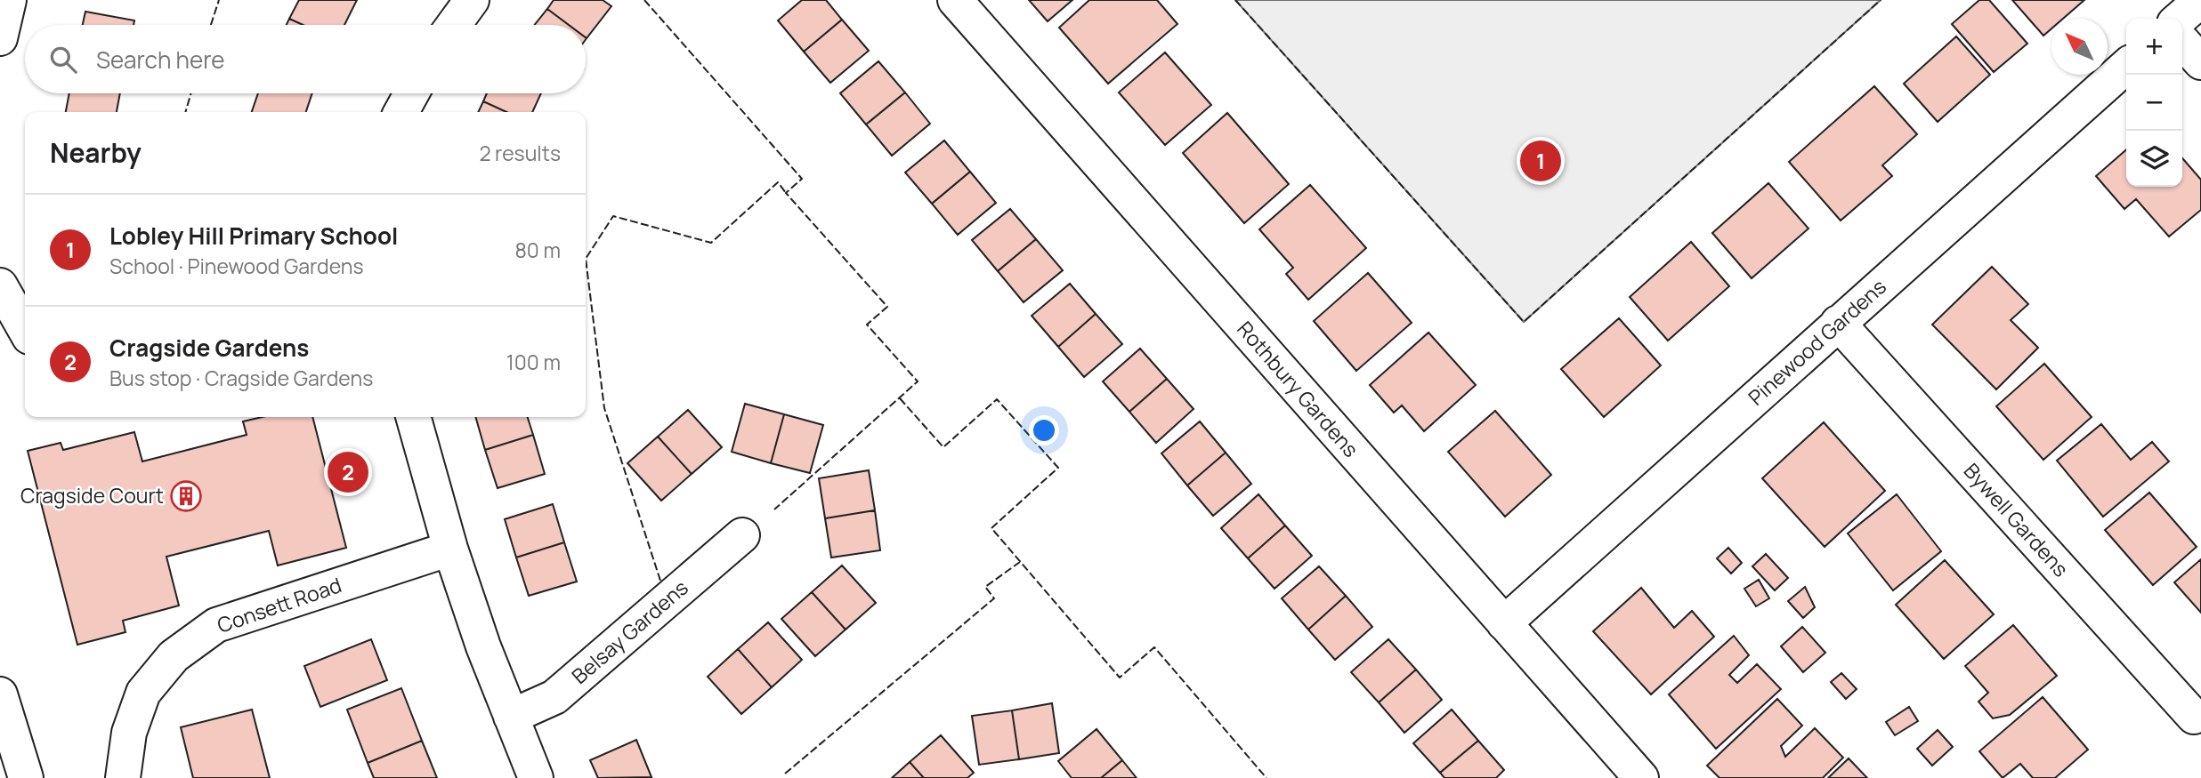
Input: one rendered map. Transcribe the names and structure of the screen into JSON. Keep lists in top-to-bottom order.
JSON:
{
  "streets": {
    "main road": [
      "Pinewood Gardens",
      "Rothbury Gardens",
      "Bywell Gardens",
      "Consett Road",
      "Belsay Gardens"
    ]
  },
  "crossings": [
    ["Pinewood Gardens", "Rothbury Gardens"],
    ["Pinewood Gardens", "Bywell Gardens"]
  ],
  "places": {
    "building": ["Cragside Court"]
  },
  "north": "top left",
  "page": {
    "map_buttons": ["+", "−"],
    "search": "Search here",
    "heading": ["Nearby", "2 results"],
    "pins": ["1", "2"],
    "list": [
      {
        "mark": "1",
        "name": "Lobley Hill Primary School",
        "note": "School · Pinewood Gardens",
        "value": "80 m"
      },
      {
        "mark": "2",
        "name": "Cragside Gardens",
        "note": "Bus stop · Cragside Gardens",
        "value": "100 m"
      }
    ]
  }
}
